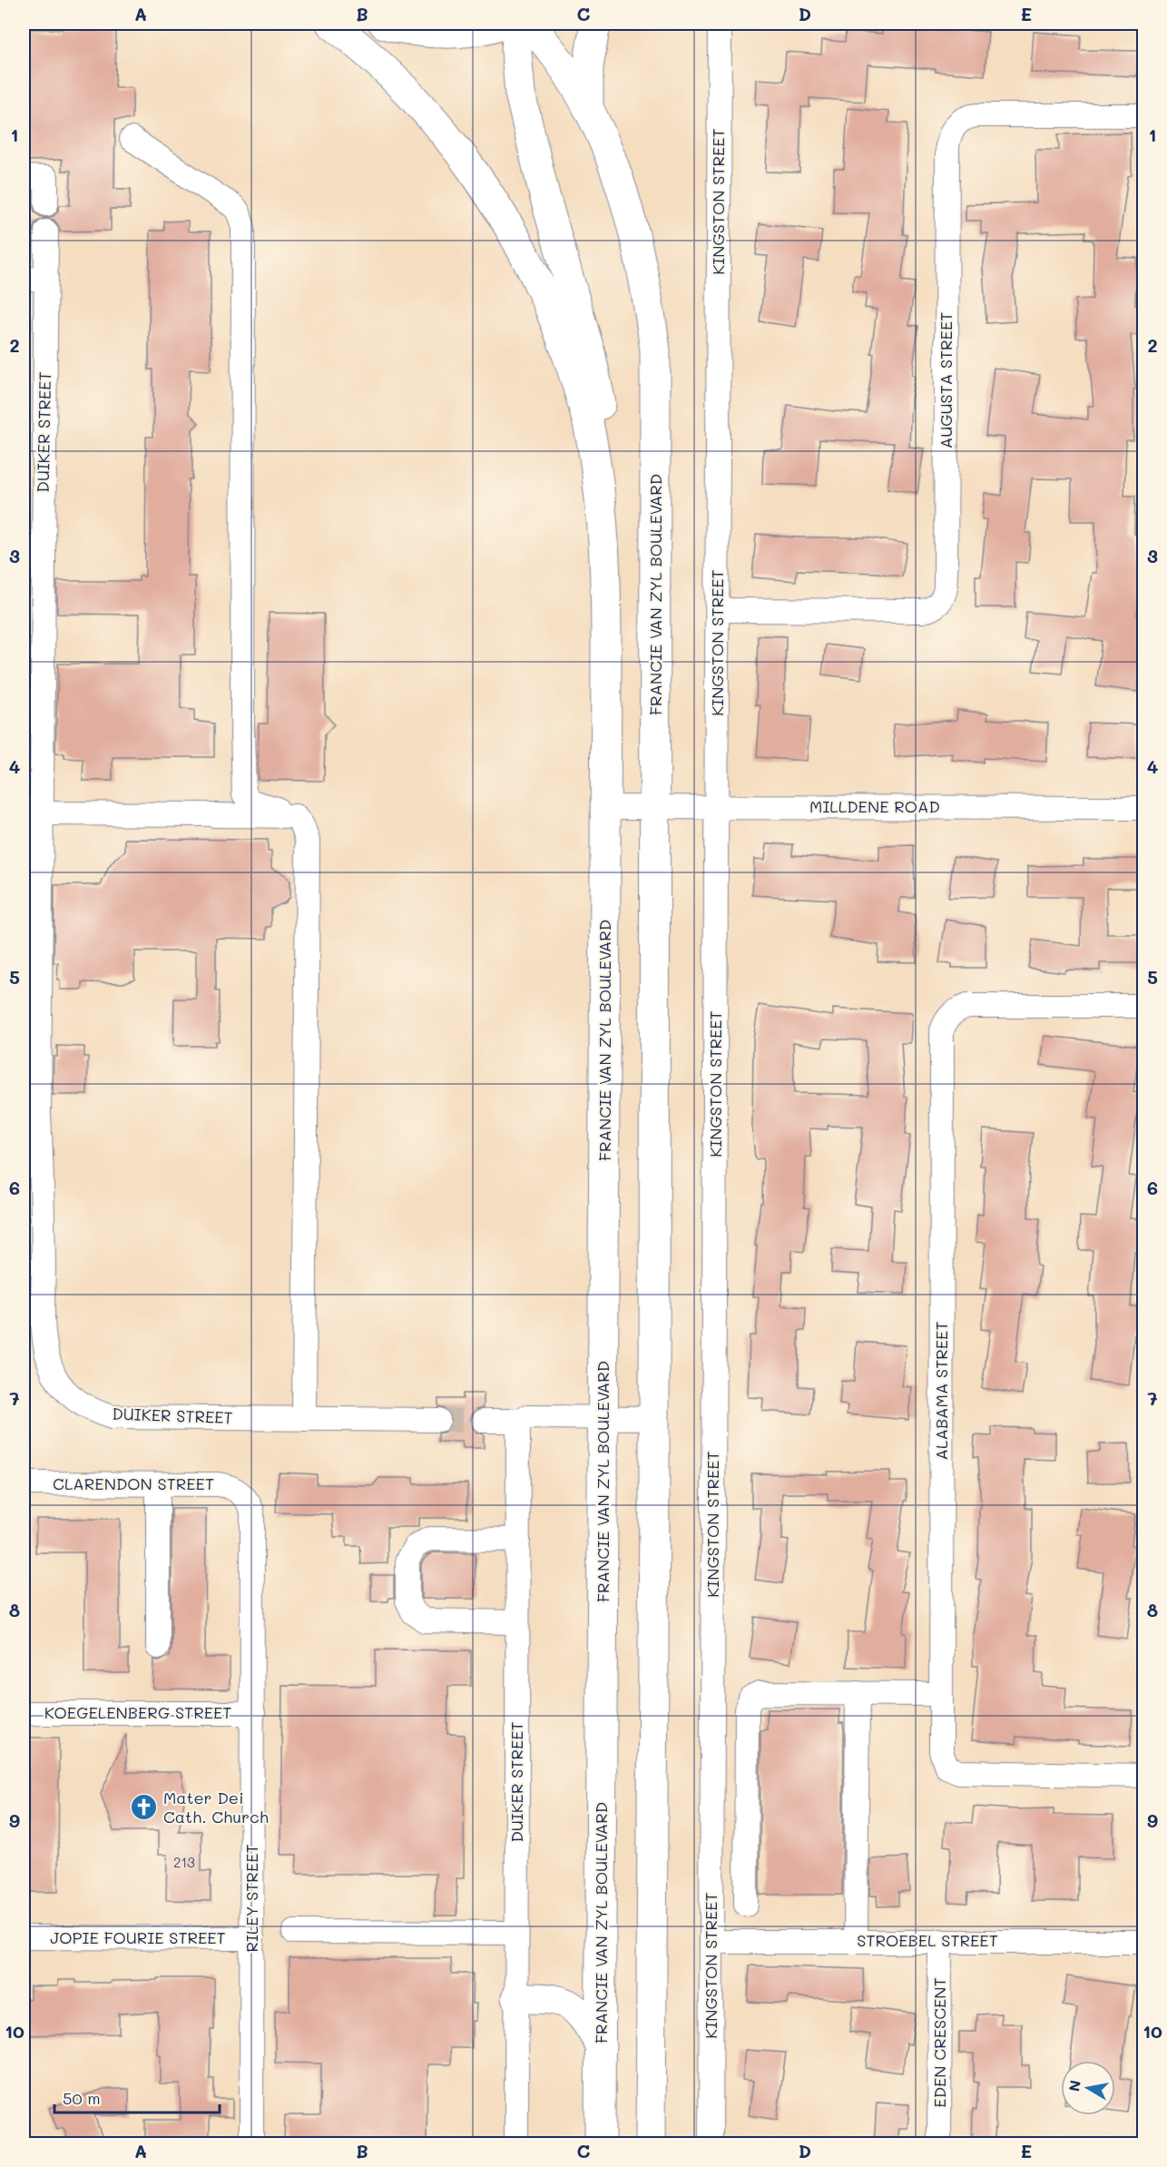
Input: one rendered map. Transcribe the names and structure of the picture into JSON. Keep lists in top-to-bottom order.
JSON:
{
  "streets": {
    "main road": ["FRANCIE VAN ZYL BOULEVARD"],
    "street": [
      "KINGSTON STREET",
      "AUGUSTA STREET",
      "DUIKER STREET",
      "MILLDENE ROAD",
      "ALABAMA STREET",
      "CLARENDON STREET",
      "KOEGELENBERG STREET",
      "RILEY STREET",
      "JOPIE FOURIE STREET",
      "STROEBEL STREET",
      "EDEN CRESCENT"
    ]
  },
  "crossings": [
    ["KINGSTON STREET", "AUGUSTA STREET"],
    ["KINGSTON STREET", "MILLDENE ROAD"],
    ["KINGSTON STREET", "STROEBEL STREET"],
    ["FRANCIE VAN ZYL BOULEVARD", "MILLDENE ROAD"],
    ["CLARENDON STREET", "RILEY STREET"],
    ["KOEGELENBERG STREET", "RILEY STREET"],
    ["RILEY STREET", "JOPIE FOURIE STREET"],
    ["STROEBEL STREET", "EDEN CRESCENT"]
  ],
  "places": {
    "church": ["Mater Dei Cath. Church"]
  },
  "house_numbers": ["213"],
  "scale_bar": "50 m",
  "north": "left",
  "grid": {
    "columns": [
      "A",
      "B",
      "C",
      "D",
      "E"
    ],
    "rows": [
      "1",
      "2",
      "3",
      "4",
      "5",
      "6",
      "7",
      "8",
      "9",
      "10"
    ]
  }
}
